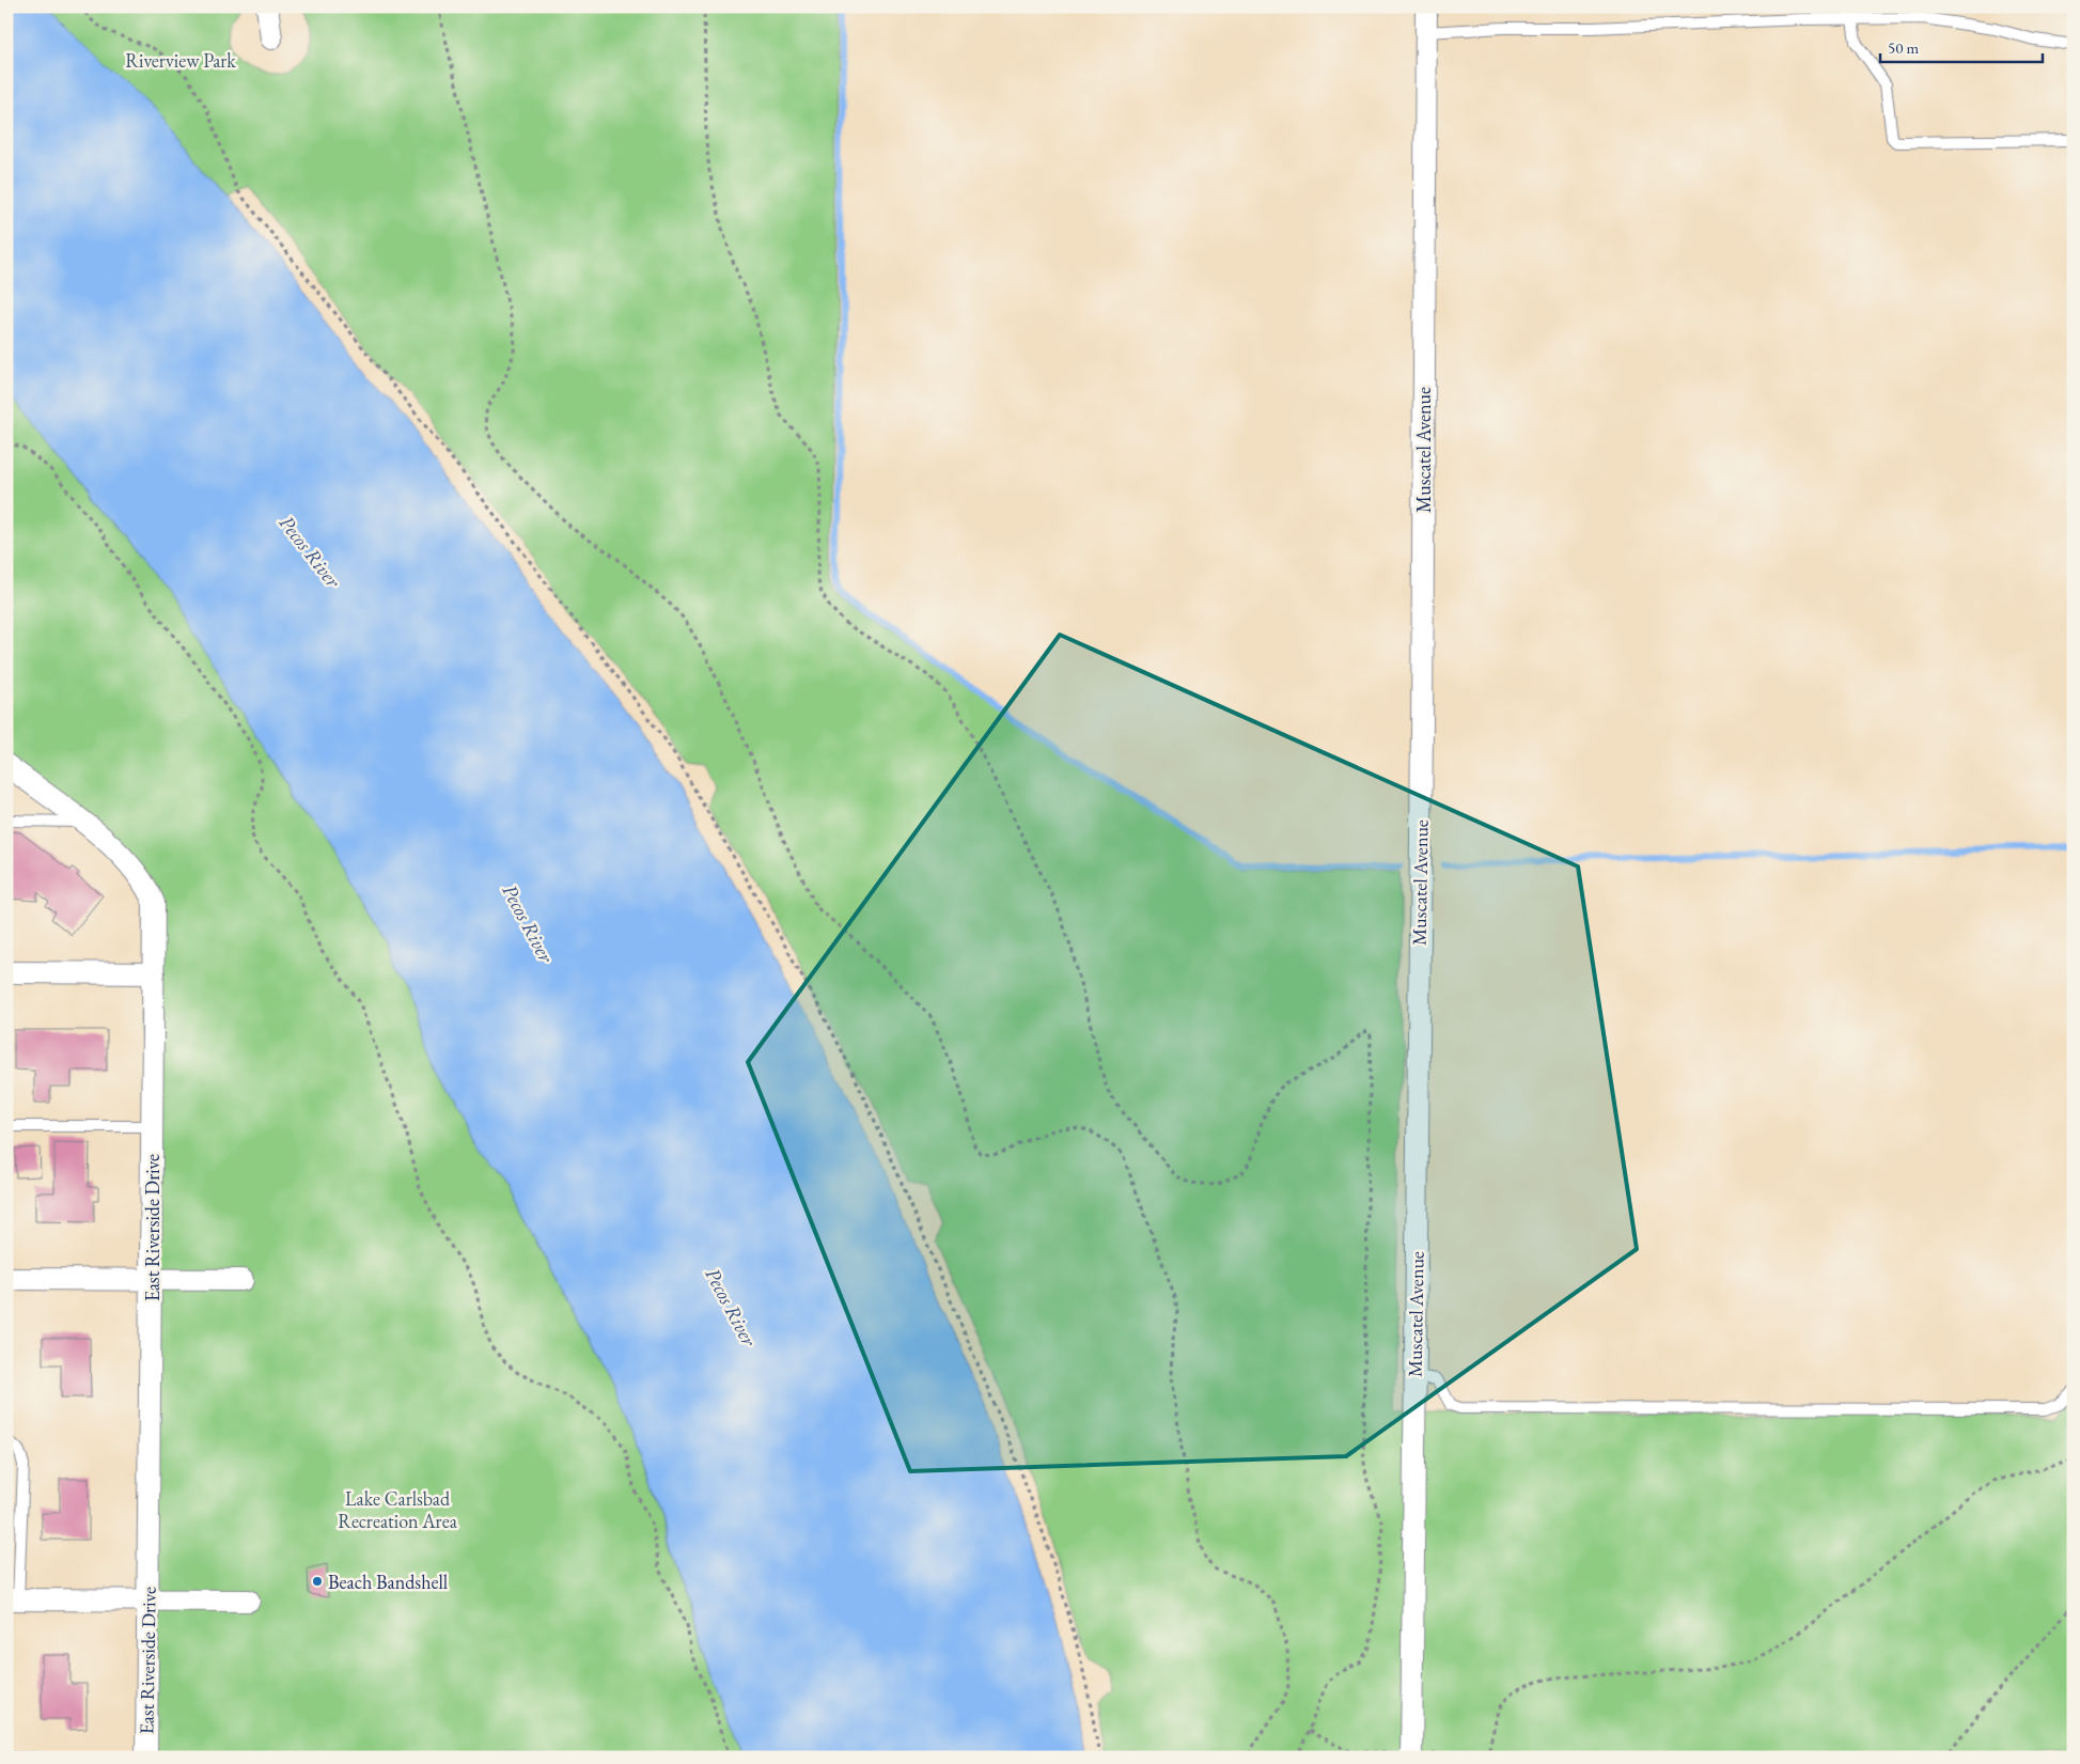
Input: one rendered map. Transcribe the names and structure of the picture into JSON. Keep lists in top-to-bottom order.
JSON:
{
  "streets": {
    "street": ["Muscatel Avenue", "East Riverside Drive"]
  },
  "water": ["Pecos River"],
  "parks": ["Riverview Park", "Lake Carlsbad Recreation Area"],
  "places": ["Beach Bandshell"],
  "scale_bar": "50 m"
}
